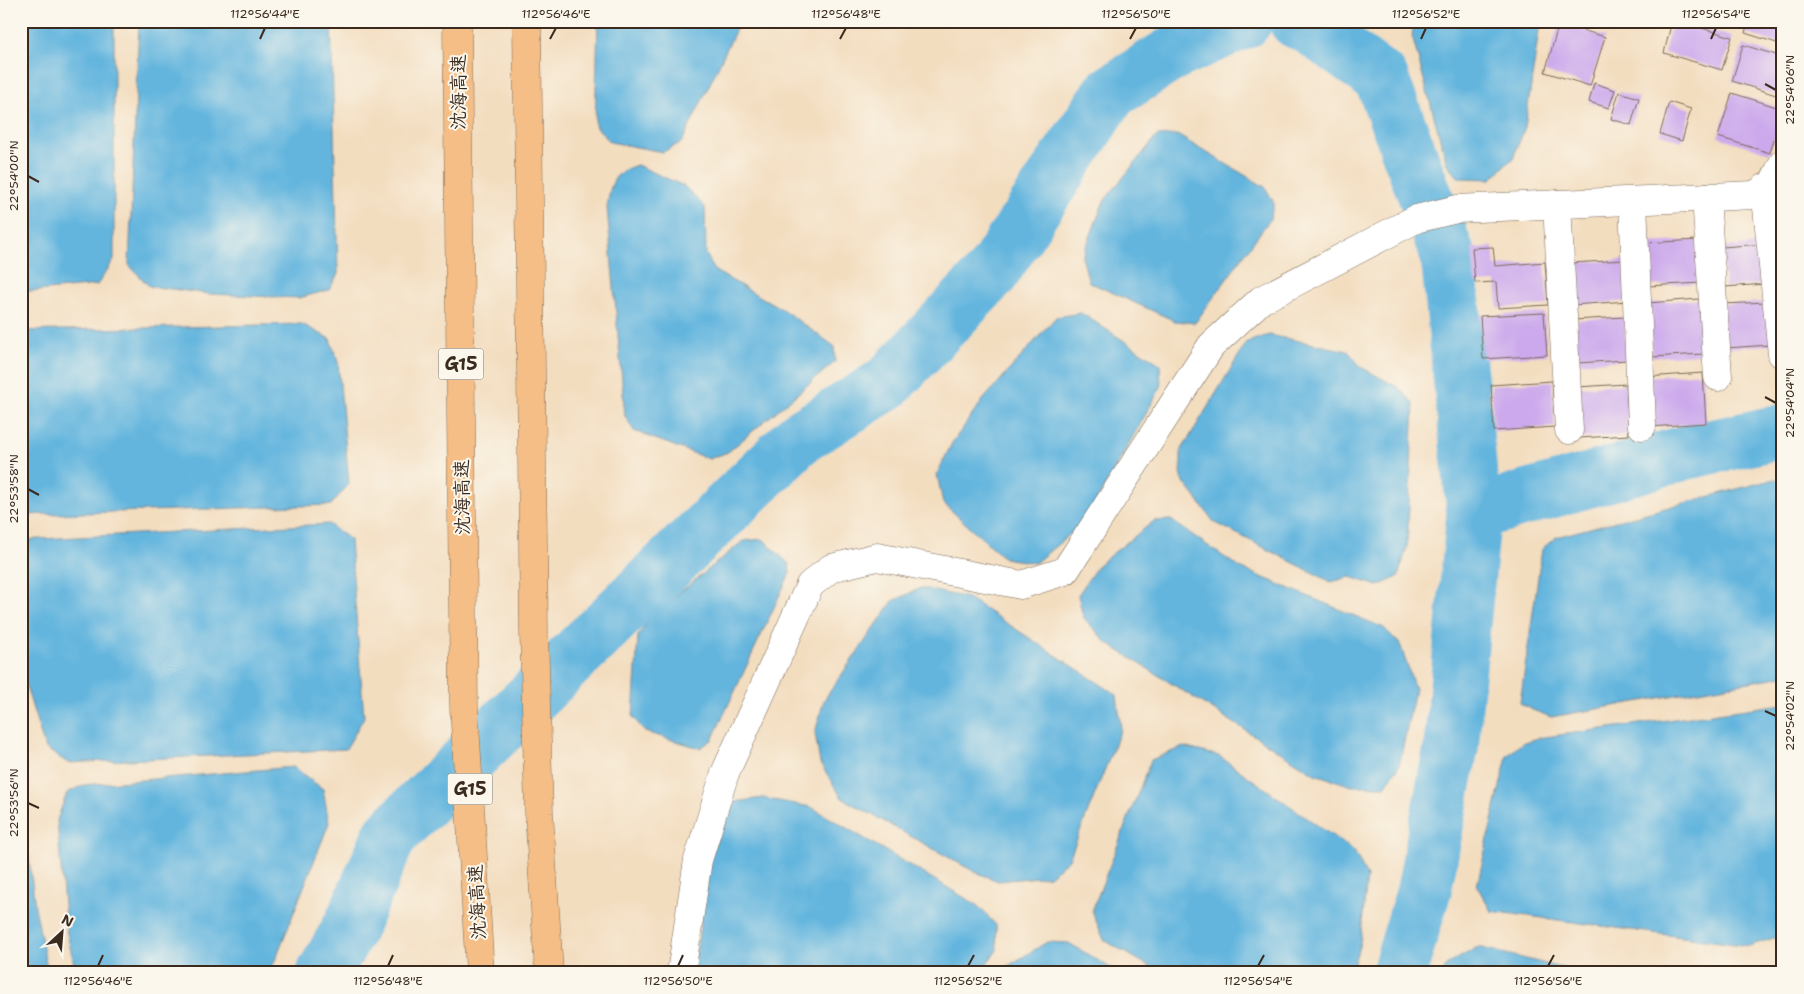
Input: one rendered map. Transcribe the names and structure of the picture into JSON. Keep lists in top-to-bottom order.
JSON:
{
  "streets": {
    "highway": ["沈海高速", "G15"]
  },
  "north": "top right",
  "coordinates": [
    "112°56'44\"E",
    "112°56'46\"E",
    "112°56'48\"E",
    "112°56'50\"E",
    "112°56'52\"E",
    "112°56'54\"E",
    "22°54'06\"N",
    "22°54'00\"N",
    "22°54'04\"N",
    "22°53'58\"N",
    "22°54'02\"N",
    "22°53'56\"N",
    "112°56'56\"E"
  ]
}
